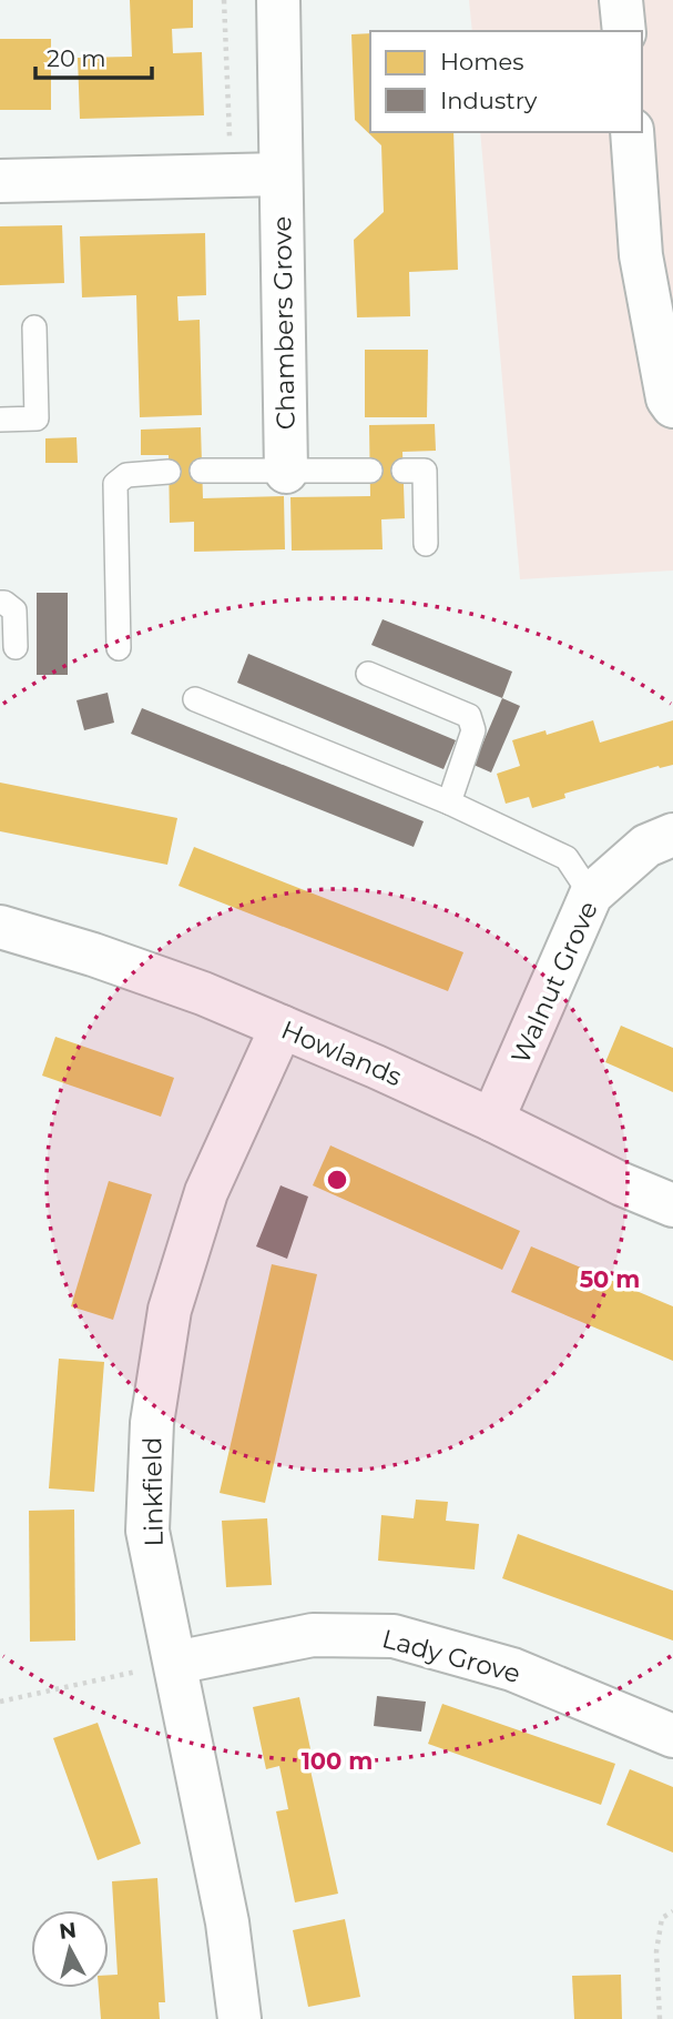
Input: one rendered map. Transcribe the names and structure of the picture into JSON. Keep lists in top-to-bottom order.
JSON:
{
  "streets": {
    "street": [
      "Chambers Grove",
      "Walnut Grove",
      "Howlands",
      "Linkfield",
      "Lady Grove"
    ]
  },
  "crossings": [
    ["Walnut Grove", "Howlands"],
    ["Howlands", "Linkfield"],
    ["Linkfield", "Lady Grove"]
  ],
  "legend": ["Homes", "Industry"],
  "scale_bar": "20 m",
  "north": "top",
  "rings": ["50 m", "100 m"]
}
